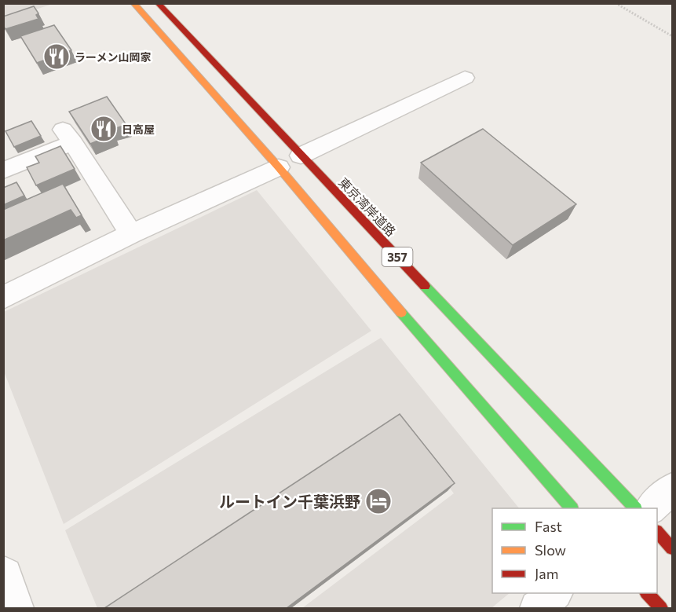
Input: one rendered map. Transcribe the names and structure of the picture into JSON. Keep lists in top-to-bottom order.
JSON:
{
  "streets": {
    "highway": ["東京湾岸道路", "357"]
  },
  "places": {
    "restaurant": ["ラーメン山岡家", "日高屋"],
    "hotel": ["ルートイン千葉浜野"]
  },
  "legend": ["Fast", "Slow", "Jam"]
}
